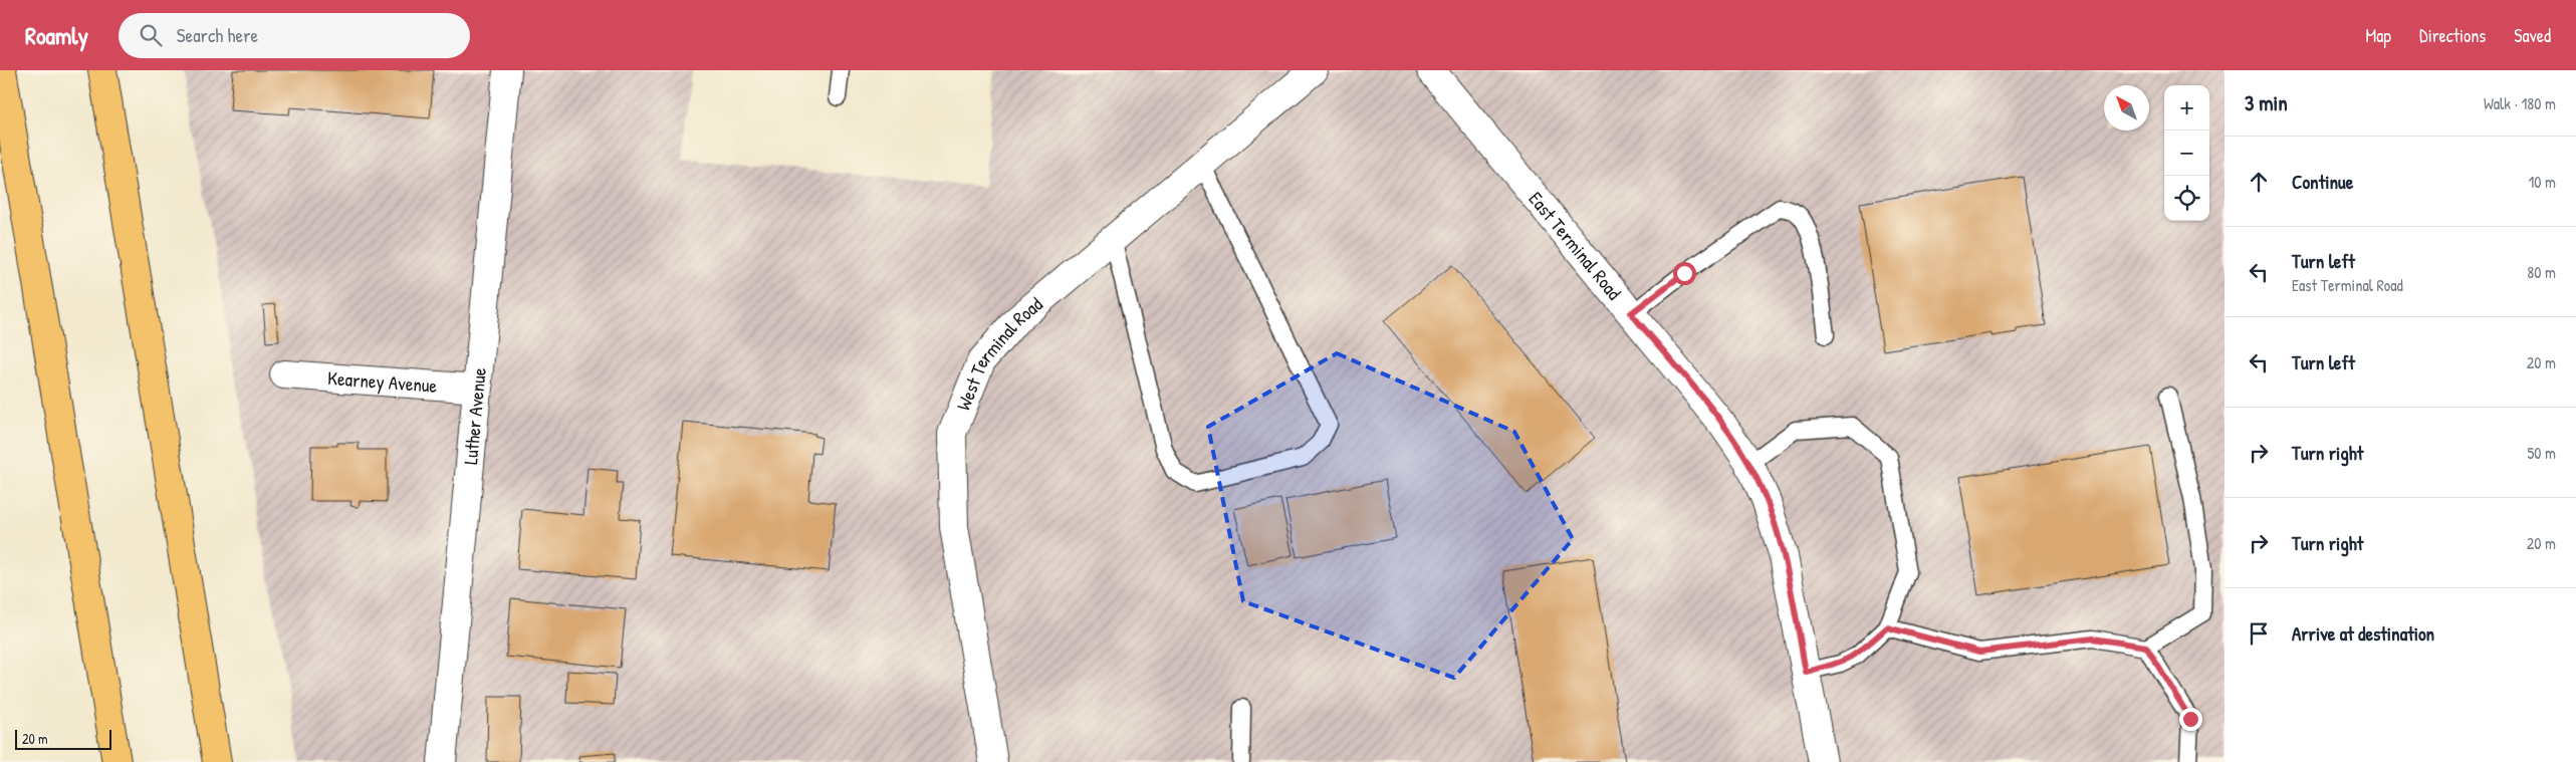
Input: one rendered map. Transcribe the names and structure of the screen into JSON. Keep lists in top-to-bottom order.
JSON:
{
  "streets": {
    "street": [
      "East Terminal Road",
      "West Terminal Road",
      "Kearney Avenue",
      "Luther Avenue"
    ]
  },
  "crossings": [
    ["Kearney Avenue", "Luther Avenue"]
  ],
  "scale_bar": "20 m",
  "north": "top left",
  "page": {
    "header": "Roamly",
    "search": "Search here",
    "nav": ["Map", "Directions", "Saved"],
    "heading": ["3 min", "Walk · 180 m"],
    "map_buttons": ["+", "−"],
    "list": [
      ["Continue", "10 m"],
      ["Turn left", "East Terminal Road", "80 m"],
      ["Turn left", "20 m"],
      ["Turn right", "50 m"],
      ["Turn right", "20 m"],
      "Arrive at destination"
    ],
    "scale": "20 m"
  }
}
